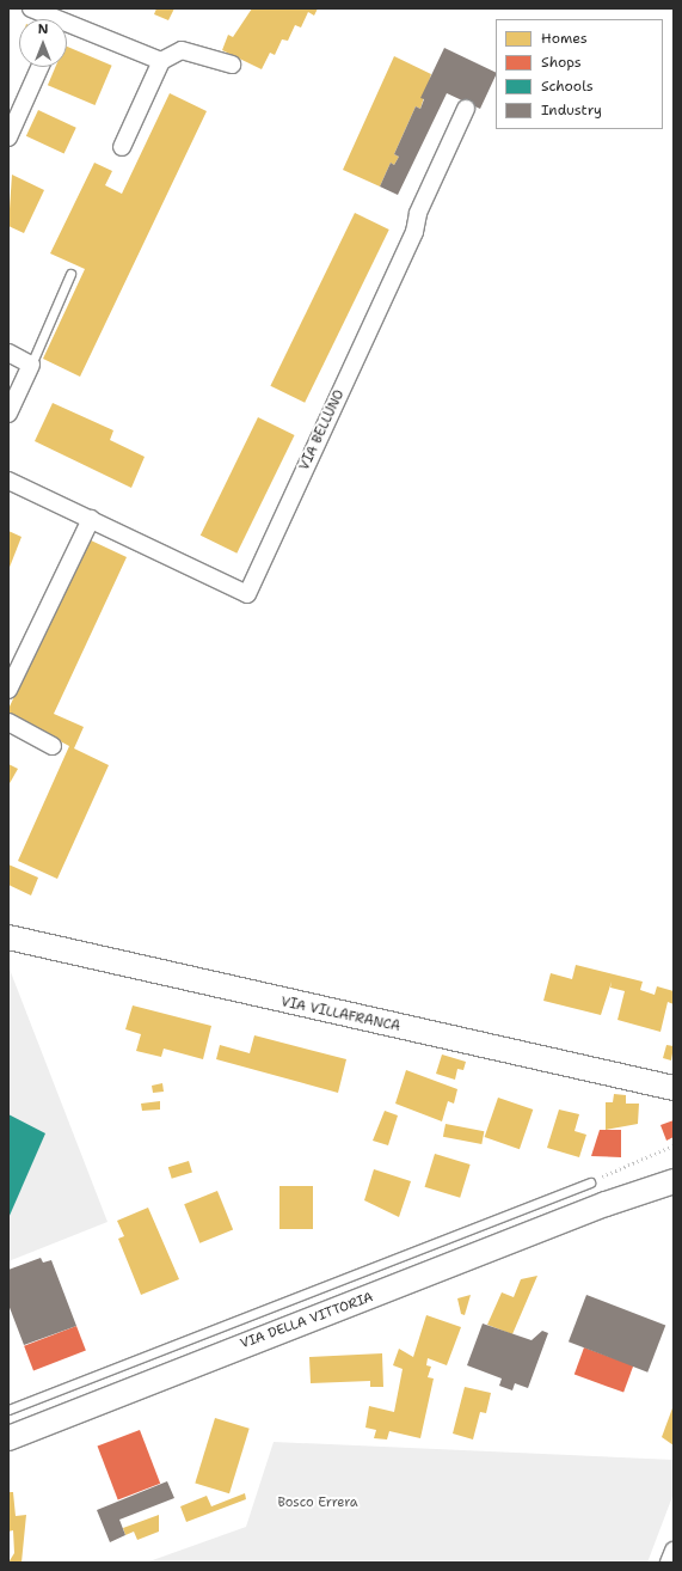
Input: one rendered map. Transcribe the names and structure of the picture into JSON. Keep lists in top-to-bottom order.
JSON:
{
  "streets": {
    "main road": ["VIA VILLAFRANCA", "VIA DELLA VITTORIA"],
    "street": ["VIA BELLUNO"]
  },
  "parks": ["Bosco Errera"],
  "legend": [
    "Homes",
    "Shops",
    "Schools",
    "Industry"
  ],
  "north": "top"
}
